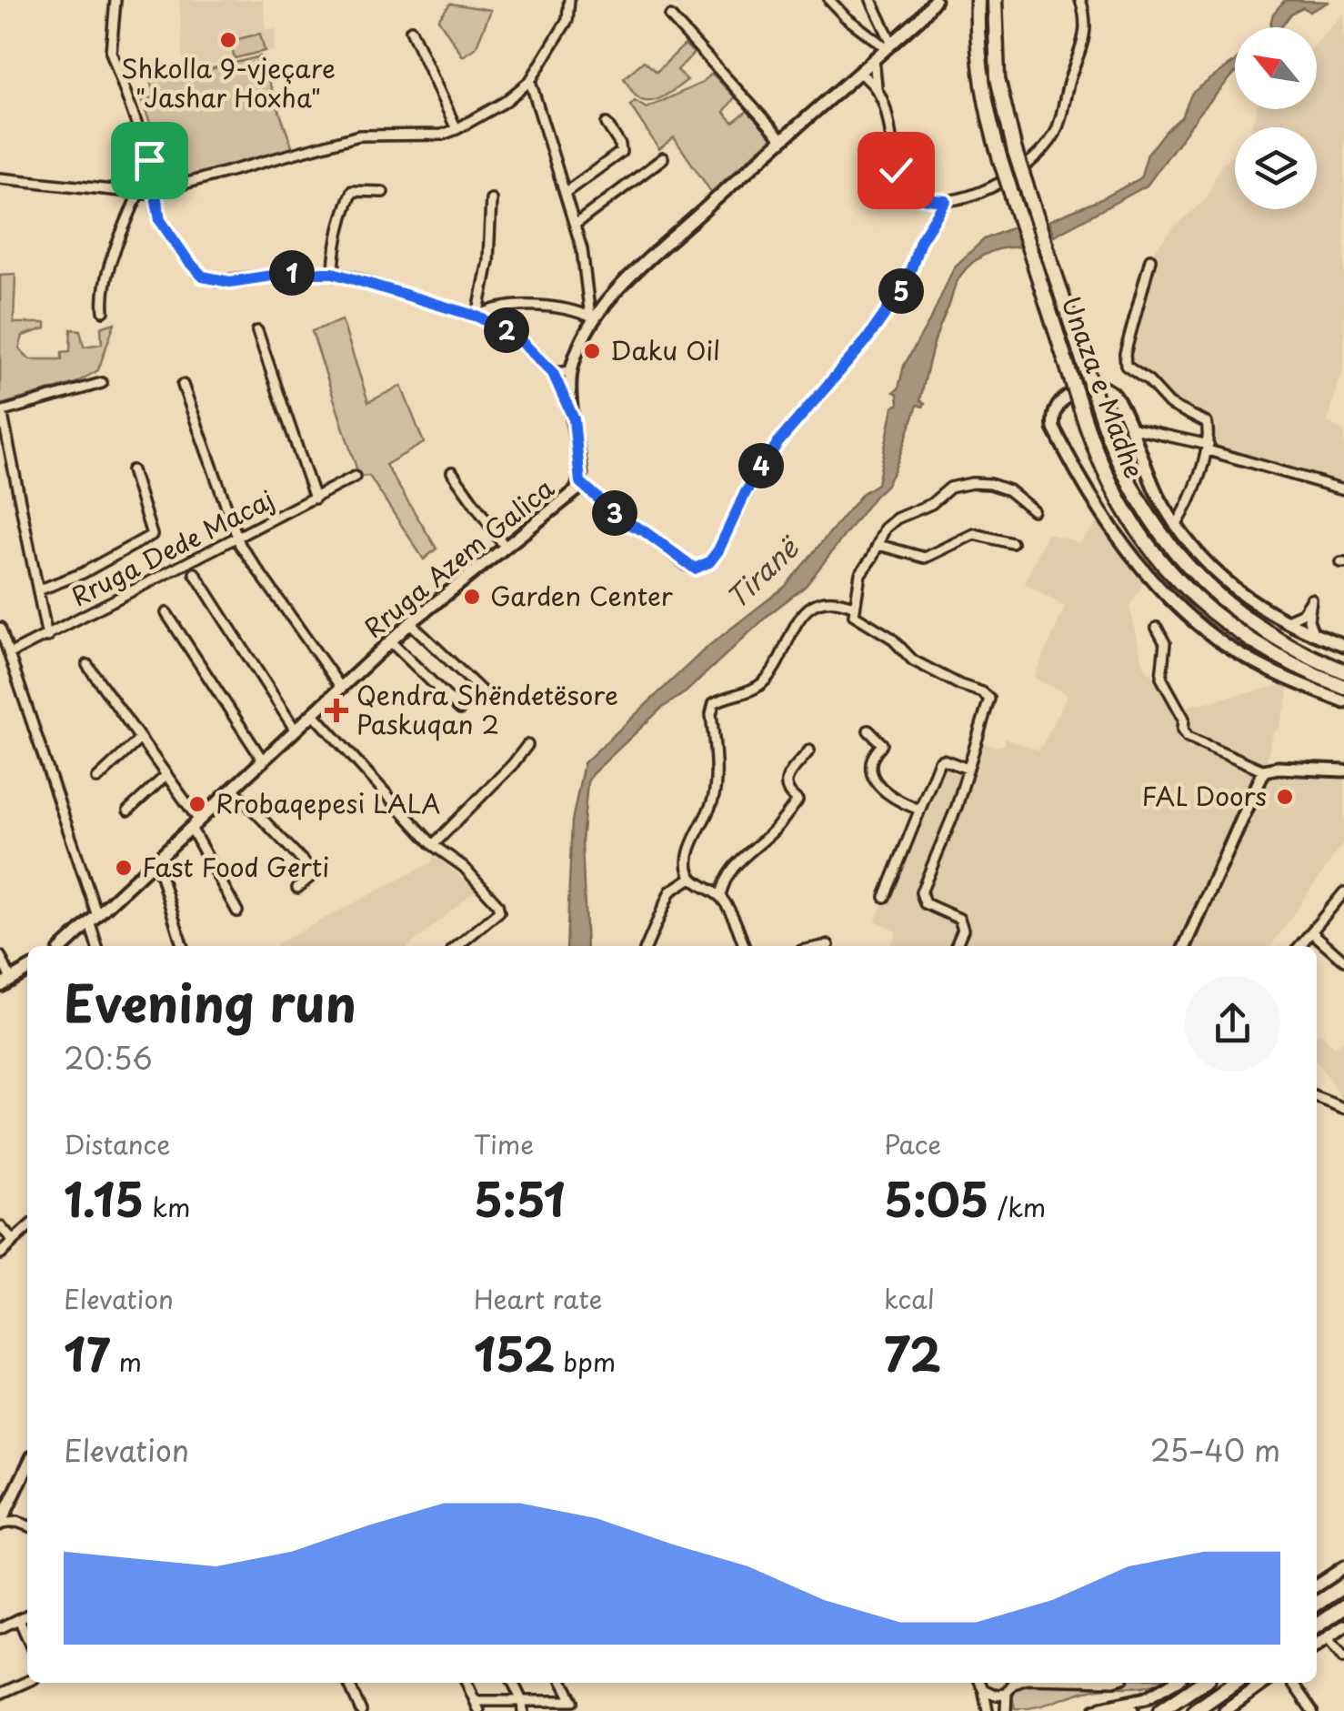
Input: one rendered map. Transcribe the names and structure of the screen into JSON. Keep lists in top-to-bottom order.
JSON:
{
  "streets": {
    "highway": ["Unaza e Madhe"],
    "main road": ["Rruga Azem Galica"],
    "street": ["Rruga Dede Macaj"]
  },
  "water": ["Tiranë"],
  "places": {
    "other": [
      "Shkolla 9-vjeçare \"Jashar Hoxha\"",
      "Daku Oil",
      "Garden Center",
      "FAL Doors",
      "Rrobaqepesi LALA",
      "Fast Food Gerti"
    ],
    "health": ["Qendra Shëndetësore Paskuqan 2"]
  },
  "north": "top left",
  "page": {
    "pins": [
      "1",
      "5",
      "2",
      "4",
      "3"
    ],
    "heading": ["Evening run", "20:56"],
    "stats": [
      ["Distance", "1.15 km"],
      ["Time", "5:51"],
      ["Pace", "5:05 /km"],
      ["Elevation", "17 m"],
      ["Heart rate", "152 bpm"],
      ["kcal", "72"]
    ],
    "chart": ["Elevation", "25–40 m"]
  }
}
